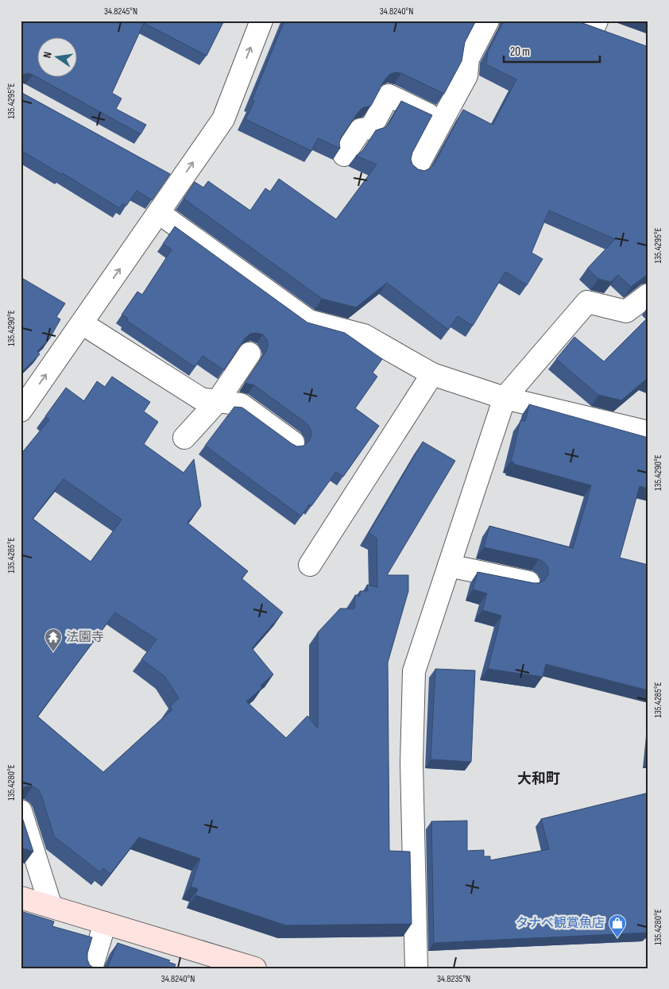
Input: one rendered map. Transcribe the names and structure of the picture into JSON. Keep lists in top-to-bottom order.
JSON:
{
  "districts": ["大和町"],
  "places": {
    "temple": ["法園寺"],
    "shop": ["タナベ観賞魚店"]
  },
  "scale_bar": "20 m",
  "north": "left",
  "coordinates": [
    "34.8245°N",
    "34.8240°N",
    "135.4295°E",
    "135.4290°E",
    "135.4285°E",
    "135.4280°E",
    "34.8235°N"
  ]
}
